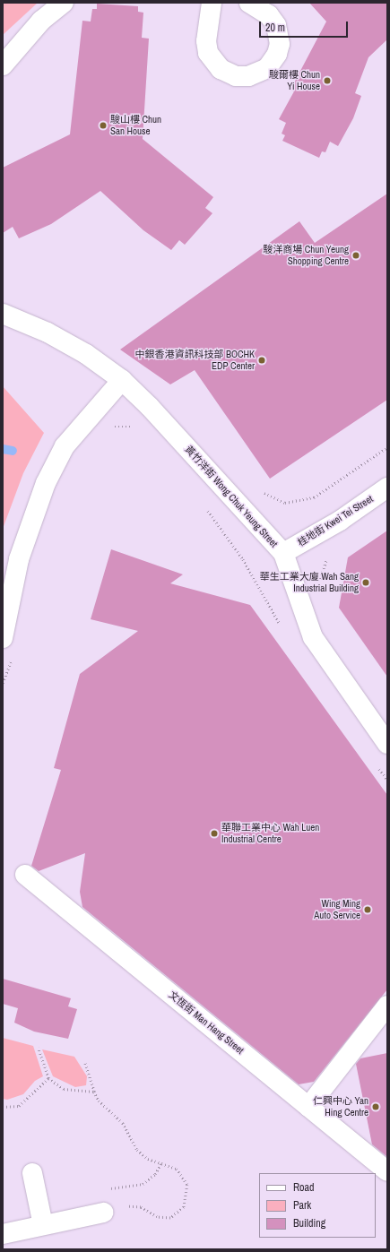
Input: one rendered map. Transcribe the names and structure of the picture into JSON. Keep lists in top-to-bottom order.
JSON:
{
  "streets": {
    "street": ["黃竹洋街 Wong Chuk Yeung Street", "桂地街 Kwei Tei Street", "文恆街 Man Hang Street"]
  },
  "crossings": [
    ["黃竹洋街 Wong Chuk Yeung Street", "桂地街 Kwei Tei Street"]
  ],
  "places": [
    "駿爾樓 Chun Yi House",
    "駿山樓 Chun San House",
    "駿洋商場 Chun Yeung Shopping Centre",
    "中銀香港資訊科技部 BOCHK EDP Center",
    "華生工業大廈 Wah Sang Industrial Building",
    "華聯工業中心 Wah Luen Industrial Centre",
    "Wing Ming Auto Service",
    "仁興中心 Yan Hing Centre"
  ],
  "legend": ["Road", "Park", "Building"],
  "scale_bar": "20 m"
}
